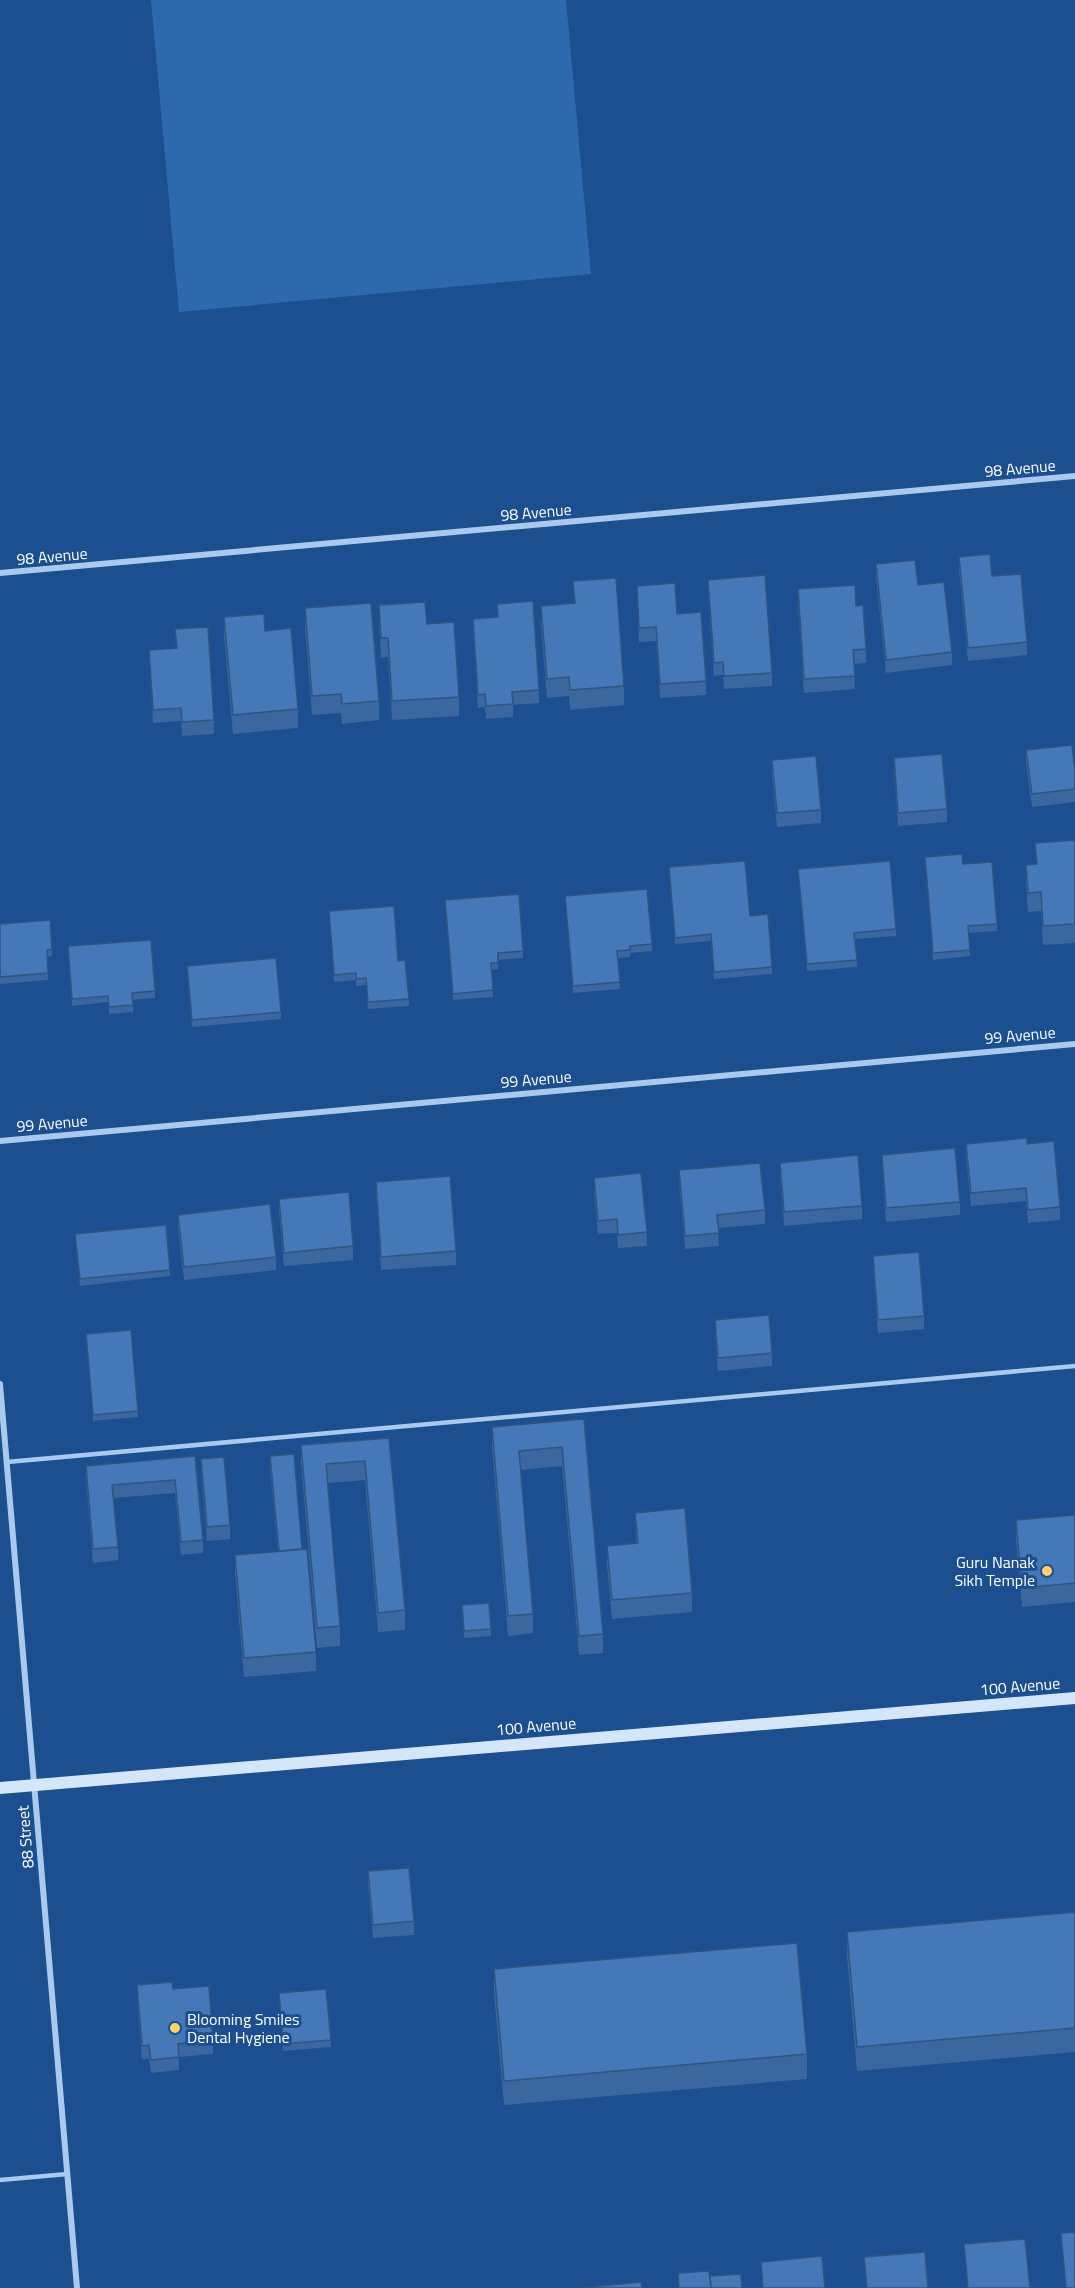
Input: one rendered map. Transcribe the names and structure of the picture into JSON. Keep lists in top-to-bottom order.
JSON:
{
  "streets": {
    "main road": ["100 Avenue"],
    "street": ["98 Avenue", "99 Avenue", "88 Street"]
  },
  "crossings": [
    ["100 Avenue", "88 Street"]
  ],
  "places": ["Guru Nanak Sikh Temple", "Blooming Smiles Dental Hygiene"]
}
